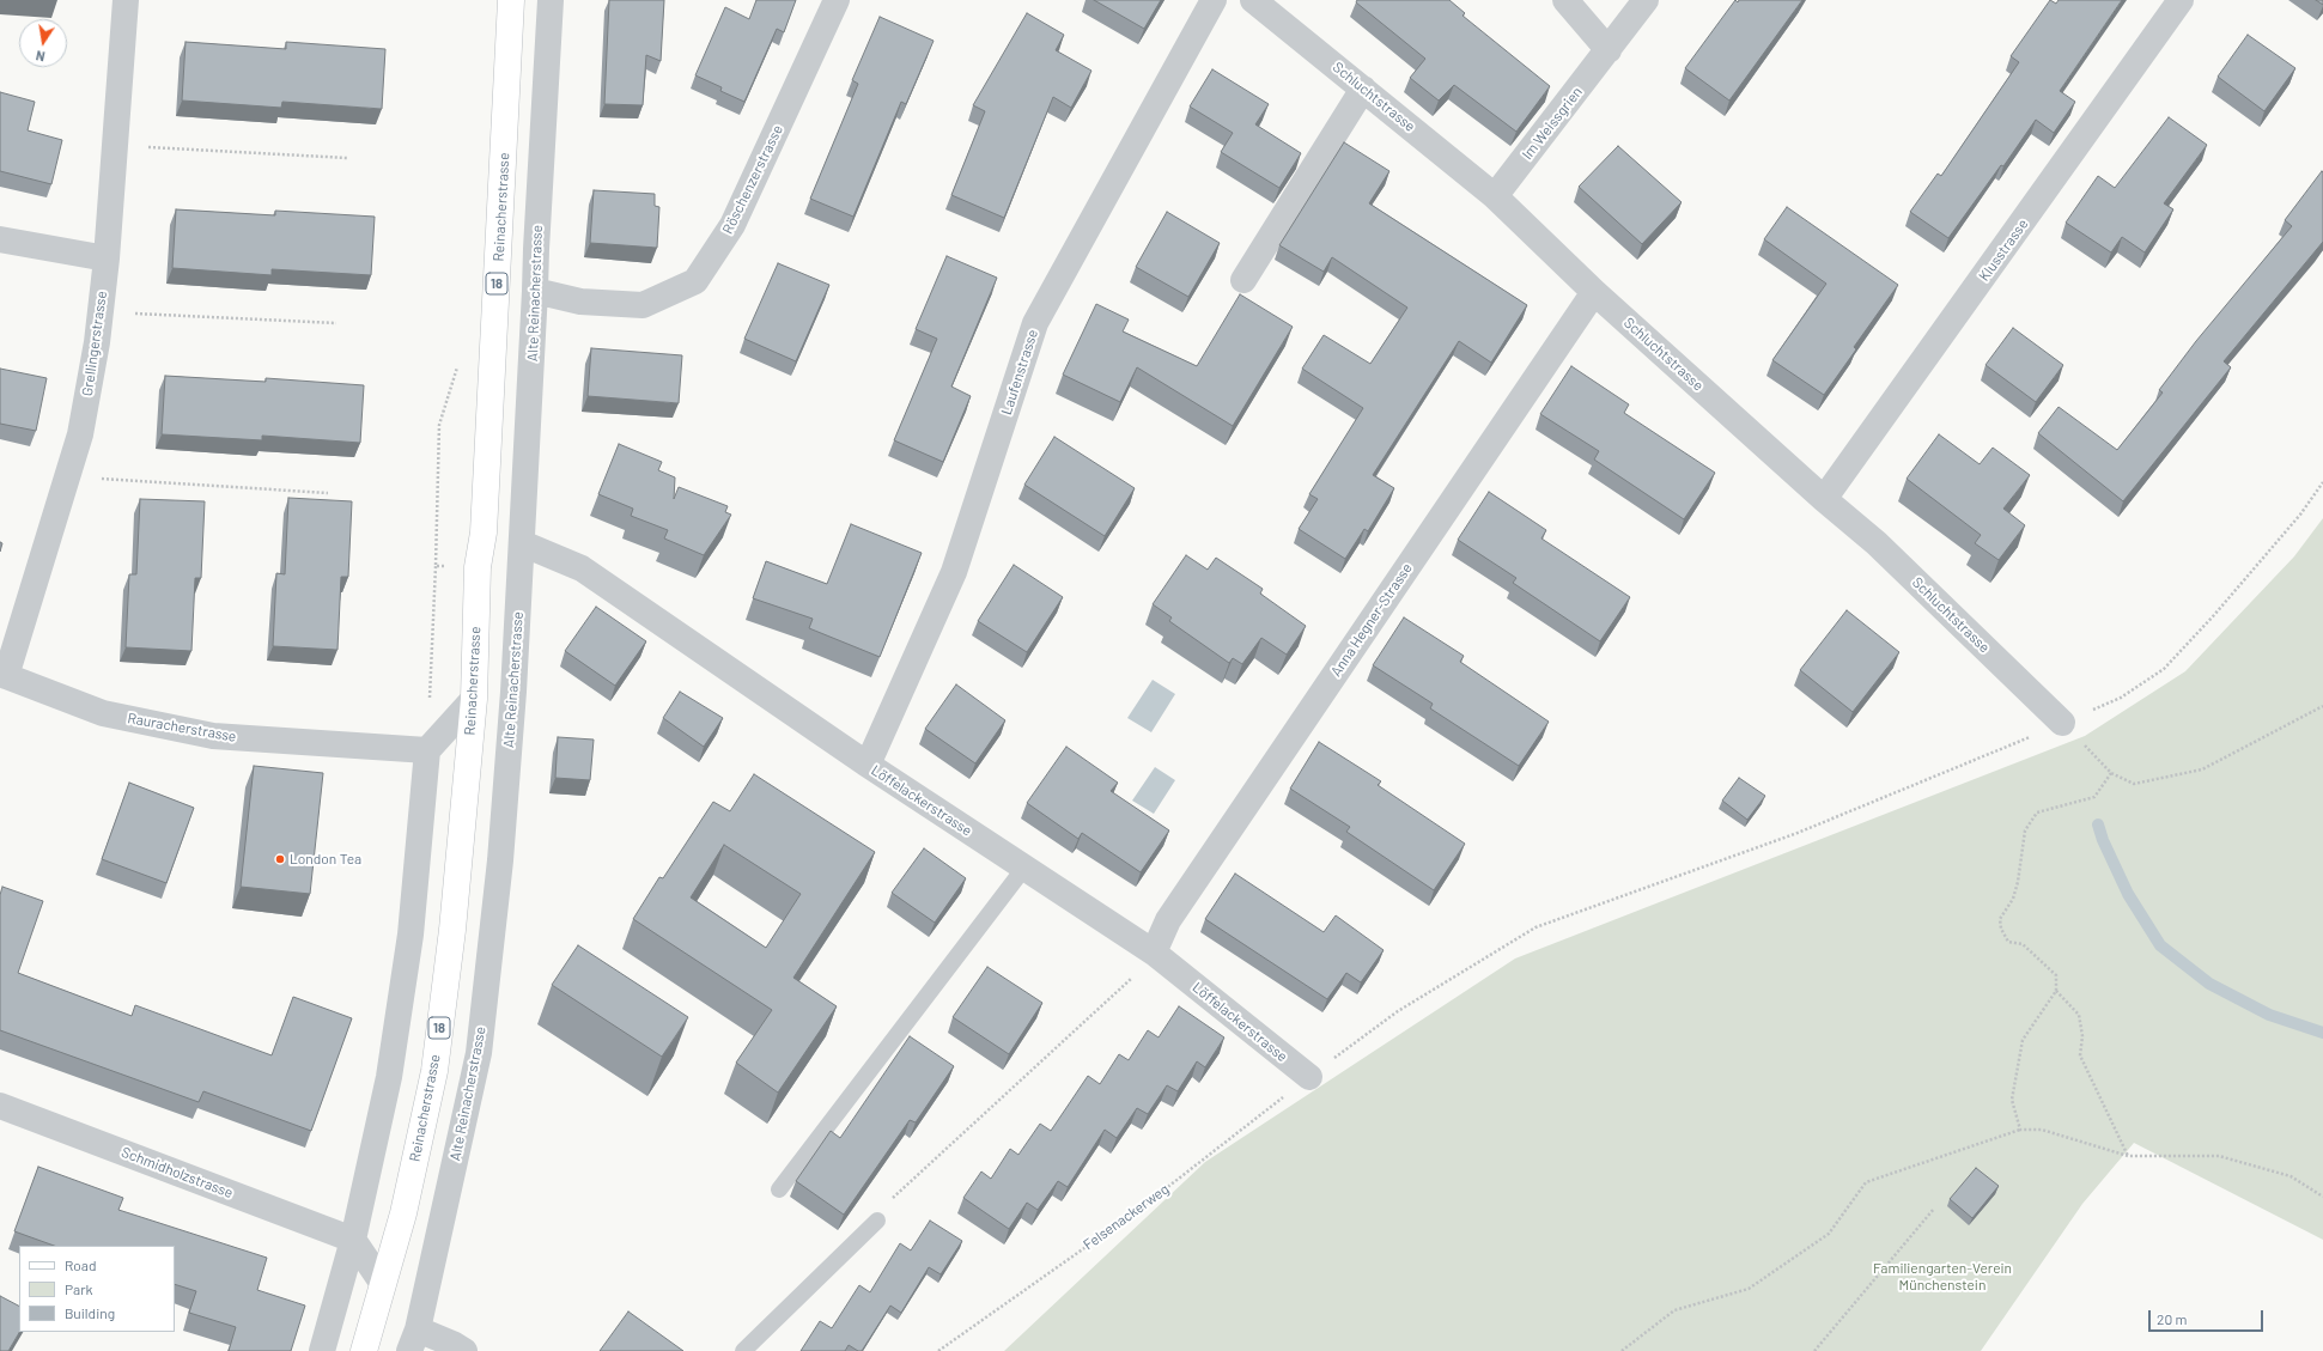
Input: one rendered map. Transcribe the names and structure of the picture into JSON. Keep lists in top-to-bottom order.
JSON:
{
  "streets": {
    "main road": ["Reinacherstrasse", "18"],
    "street": [
      "Schluchtstrasse",
      "Im Weissgrien",
      "Röschenzerstrasse",
      "Klusstrasse",
      "Alte Reinacherstrasse",
      "Grellingerstrasse",
      "Laufenstrasse",
      "Anna Hegner-Strasse",
      "Rauracherstrasse",
      "Löffelackerstrasse",
      "Schmidholzstrasse"
    ],
    "path": ["Felsenackerweg"]
  },
  "crossings": [
    ["Schluchtstrasse", "Im Weissgrien"],
    ["Schluchtstrasse", "Klusstrasse"],
    ["Schluchtstrasse", "Anna Hegner-Strasse"],
    ["Schluchtstrasse", "Felsenackerweg"],
    ["Röschenzerstrasse", "Alte Reinacherstrasse"],
    ["Alte Reinacherstrasse", "Löffelackerstrasse"],
    ["Grellingerstrasse", "Rauracherstrasse"],
    ["Laufenstrasse", "Löffelackerstrasse"],
    ["Anna Hegner-Strasse", "Löffelackerstrasse"],
    ["Löffelackerstrasse", "Felsenackerweg"]
  ],
  "parks": ["Familiengarten-Verein Münchenstein"],
  "places": ["London Tea"],
  "legend": ["Road", "Park", "Building"],
  "scale_bar": "20 m",
  "north": "bottom"
}
